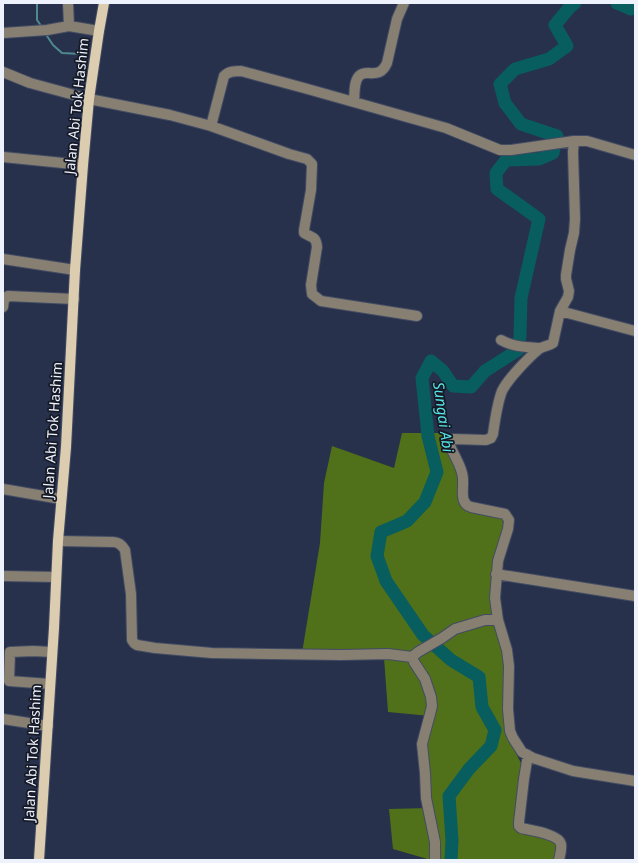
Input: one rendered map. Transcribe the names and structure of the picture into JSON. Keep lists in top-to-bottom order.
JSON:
{
  "streets": {
    "main road": ["Jalan Abi Tok Hashim"]
  },
  "water": ["Sungai Abi"]
}
